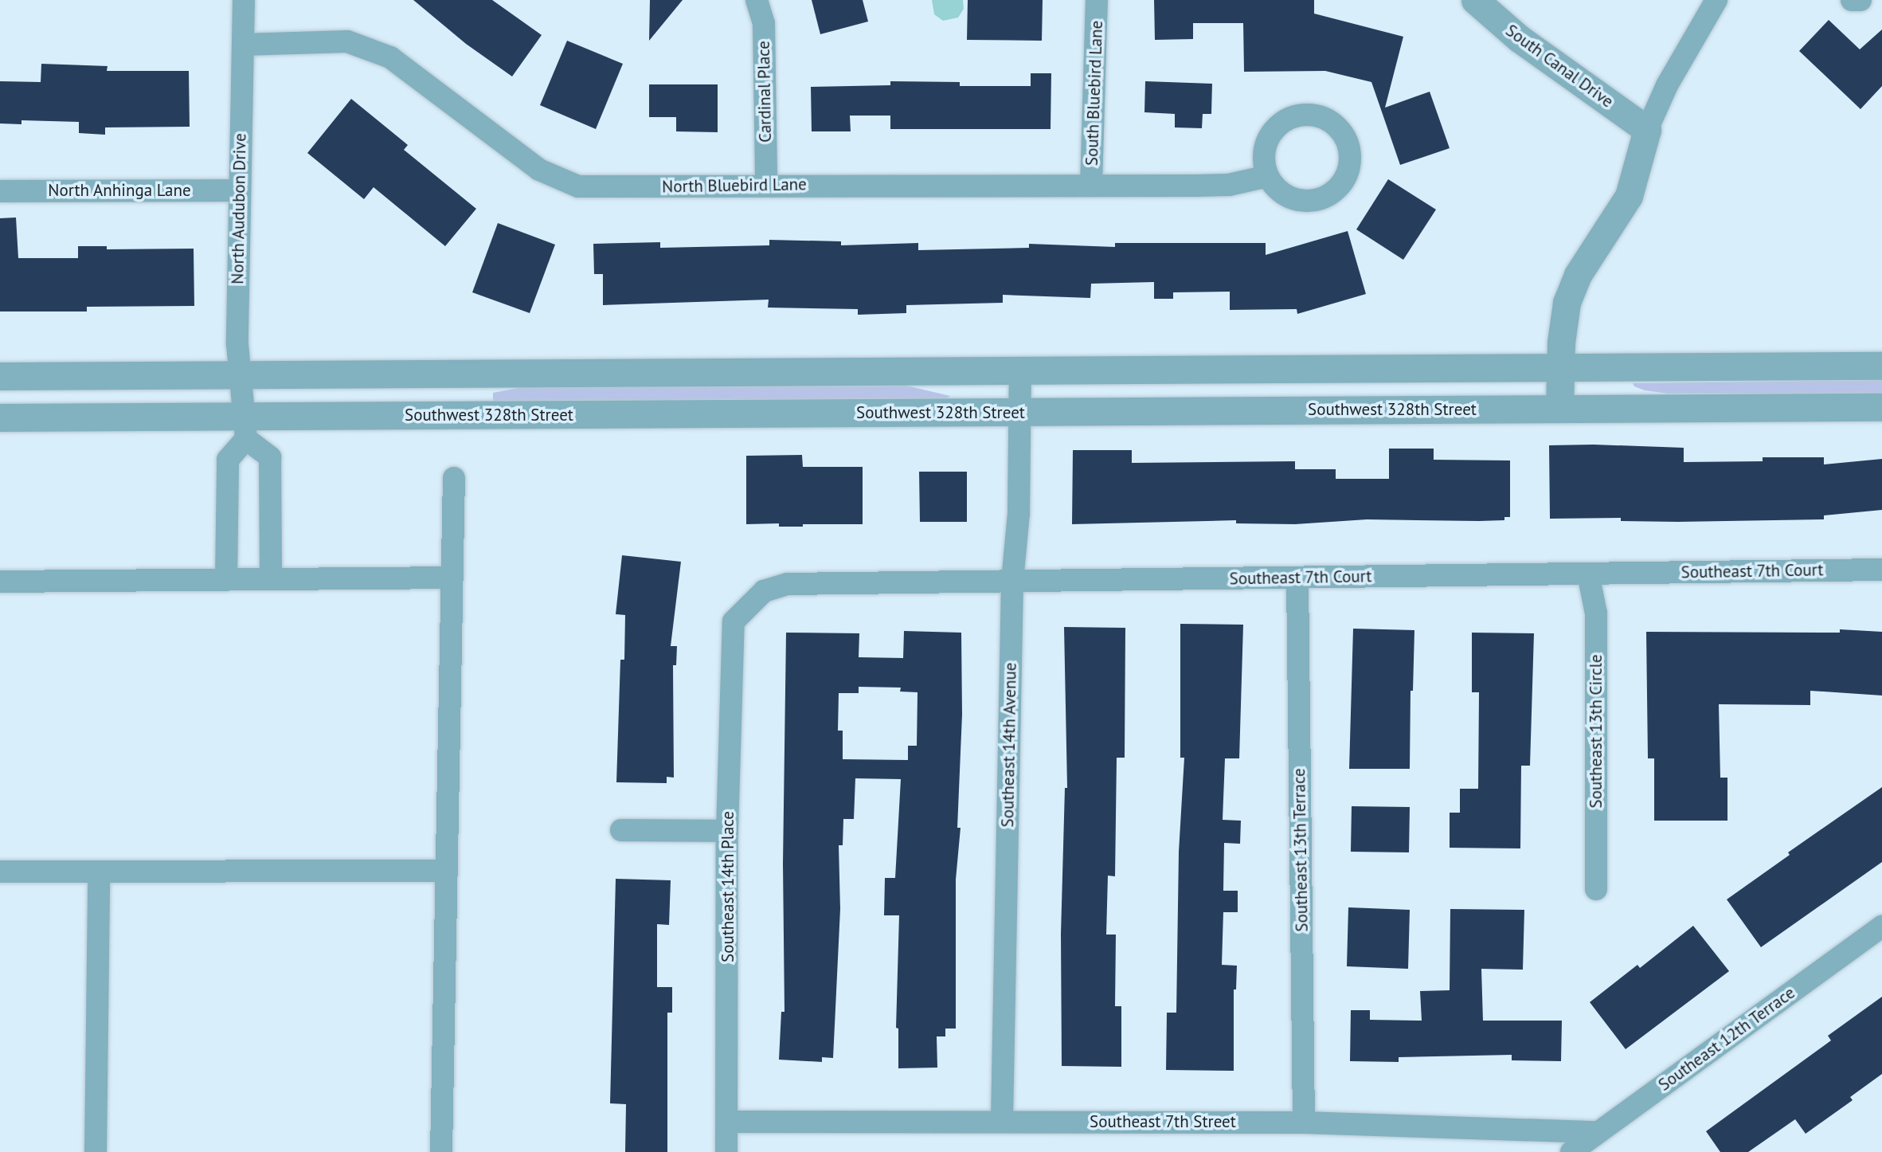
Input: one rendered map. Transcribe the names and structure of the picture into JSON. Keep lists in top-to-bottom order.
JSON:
{
  "streets": {
    "street": [
      "South Canal Drive",
      "Cardinal Place",
      "South Bluebird Lane",
      "North Bluebird Lane",
      "North Anhinga Lane",
      "North Audubon Drive",
      "Southwest 328th Street",
      "Southeast 7th Court",
      "Southeast 13th Circle",
      "Southeast 14th Avenue",
      "Southeast 13th Terrace",
      "Southeast 14th Place",
      "Southeast 12th Terrace",
      "Southeast 7th Street"
    ]
  },
  "crossings": [
    ["Cardinal Place", "North Bluebird Lane"],
    ["South Bluebird Lane", "North Bluebird Lane"],
    ["North Bluebird Lane", "North Audubon Drive"],
    ["North Anhinga Lane", "North Audubon Drive"],
    ["North Audubon Drive", "Southwest 328th Street"],
    ["Southwest 328th Street", "Southeast 14th Avenue"],
    ["Southeast 7th Court", "Southeast 13th Circle"],
    ["Southeast 7th Court", "Southeast 14th Avenue"],
    ["Southeast 7th Court", "Southeast 13th Terrace"],
    ["Southeast 7th Court", "Southeast 14th Place"],
    ["Southeast 14th Avenue", "Southeast 7th Street"],
    ["Southeast 13th Terrace", "Southeast 7th Street"],
    ["Southeast 14th Place", "Southeast 7th Street"],
    ["Southeast 12th Terrace", "Southeast 7th Street"]
  ]
}
